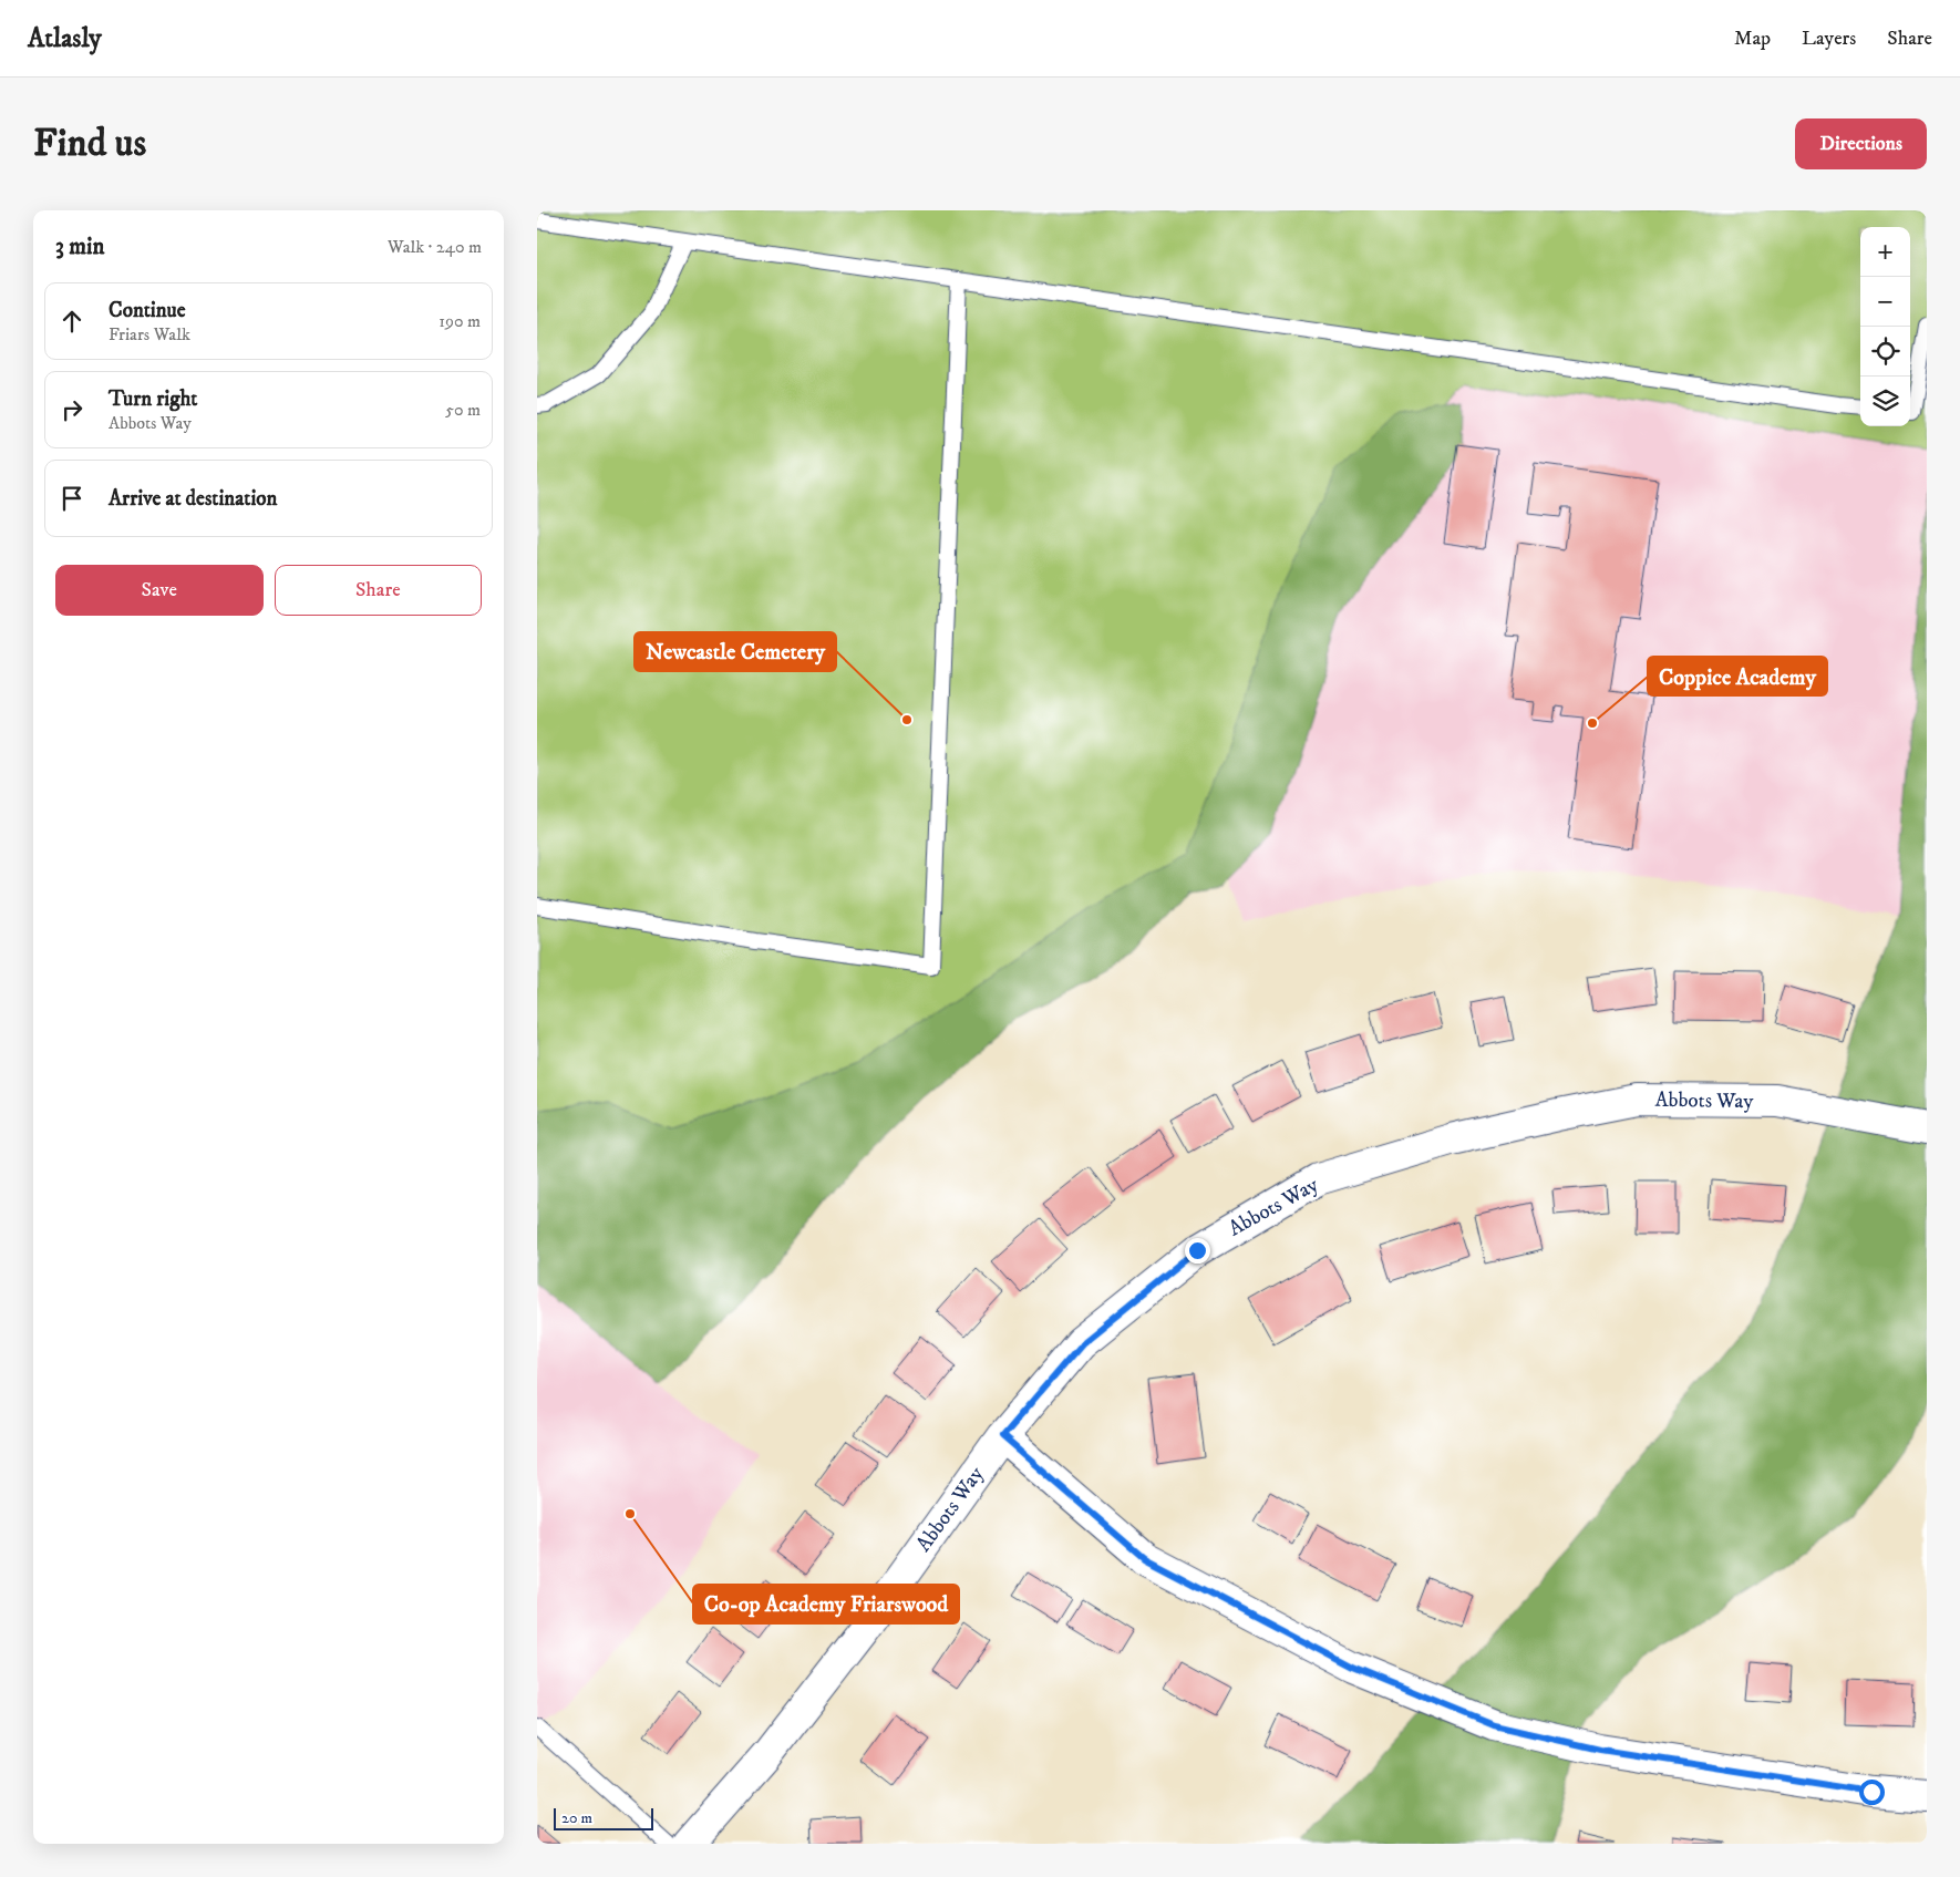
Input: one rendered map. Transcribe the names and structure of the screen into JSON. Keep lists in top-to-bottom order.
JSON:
{
  "streets": {
    "street": ["Abbots Way"]
  },
  "places": ["Newcastle Cemetery", "Coppice Academy", "Co-op Academy Friarswood"],
  "scale_bar": "20 m",
  "page": {
    "header": "Atlasly",
    "nav": ["Map", "Layers", "Share"],
    "buttons": [
      "Directions",
      ["Save", "Share"]
    ],
    "title": "Find us",
    "heading": ["3 min", "Walk · 240 m"],
    "map_buttons": ["+", "−"],
    "list": [
      ["Continue", "Friars Walk", "190 m"],
      ["Turn right", "Abbots Way", "50 m"],
      "Arrive at destination"
    ],
    "scale": "20 m"
  }
}
